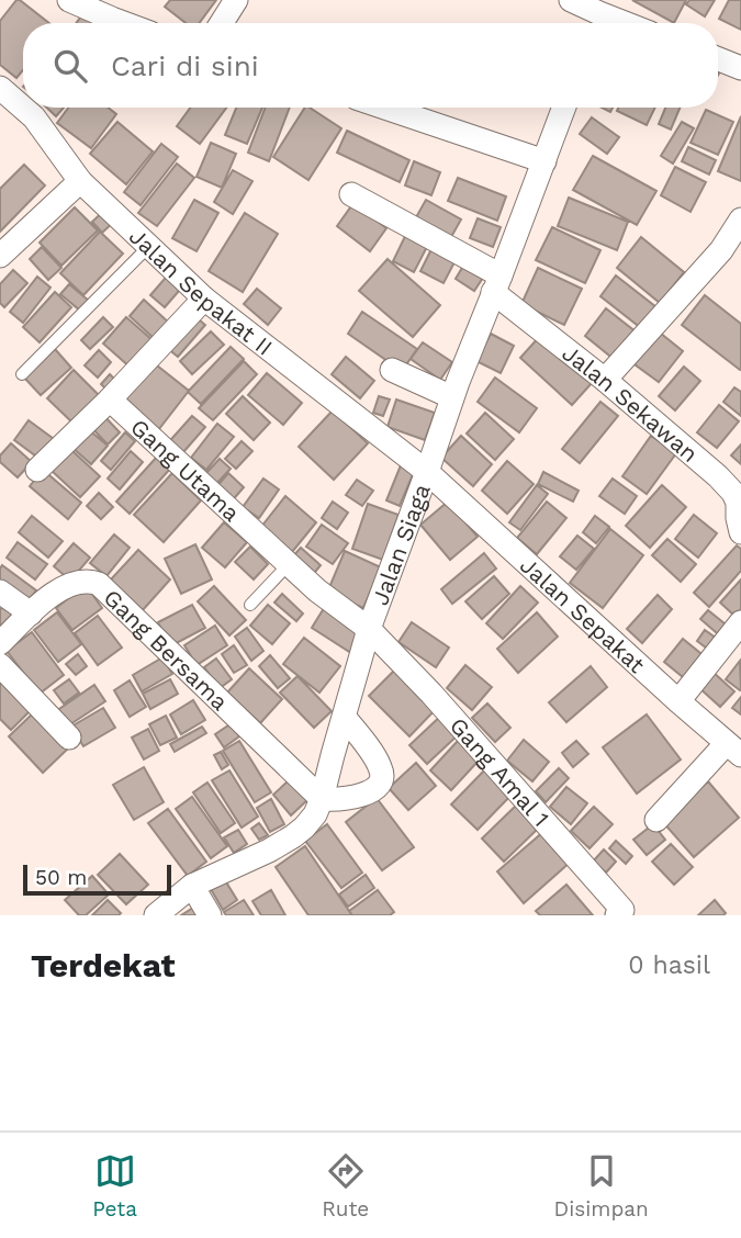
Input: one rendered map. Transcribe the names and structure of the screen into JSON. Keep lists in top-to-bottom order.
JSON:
{
  "streets": {
    "street": [
      "Jalan Sepakat II",
      "Jalan Sekawan",
      "Gang Utama",
      "Jalan Siaga",
      "Jalan Sepakat",
      "Gang Bersama",
      "Gang Amal 1"
    ]
  },
  "crossings": [
    ["Jalan Sepakat II", "Jalan Siaga"],
    ["Jalan Sepakat II", "Jalan Sepakat"],
    ["Jalan Sekawan", "Jalan Siaga"],
    ["Gang Utama", "Jalan Siaga"],
    ["Gang Utama", "Gang Amal 1"],
    ["Jalan Siaga", "Jalan Sepakat"],
    ["Jalan Siaga", "Gang Bersama"],
    ["Jalan Siaga", "Gang Amal 1"]
  ],
  "scale_bar": "50 m",
  "page": {
    "search": "Cari di sini",
    "scale": "50 m",
    "heading": ["Terdekat", "0 hasil"],
    "nav": ["Peta", "Rute", "Disimpan"]
  }
}
